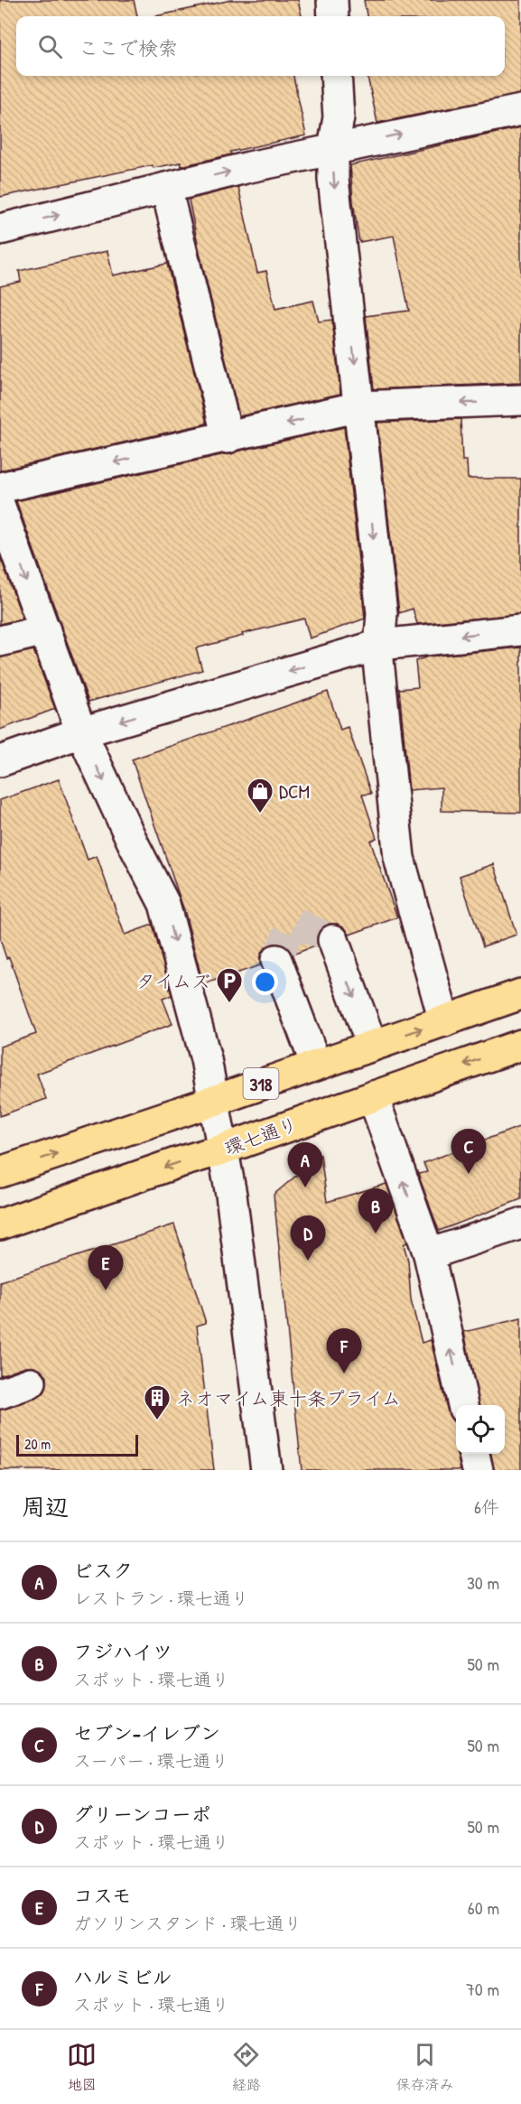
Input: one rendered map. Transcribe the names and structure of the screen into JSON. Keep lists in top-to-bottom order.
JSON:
{
  "streets": {
    "main road": ["318", "環七通り"]
  },
  "places": {
    "shop": ["DCM"],
    "parking": ["タイムズ"],
    "building": ["ネオマイム東十条プライム"]
  },
  "scale_bar": "20 m",
  "page": {
    "search": "ここで検索",
    "pins": [
      "C",
      "A",
      "B",
      "D",
      "E",
      "F"
    ],
    "scale": "20 m",
    "heading": ["周辺", "6件"],
    "list": [
      {
        "mark": "A",
        "name": "ビスク",
        "note": "レストラン · 環七通り",
        "value": "30 m"
      },
      {
        "mark": "B",
        "name": "フジハイツ",
        "note": "スポット · 環七通り",
        "value": "50 m"
      },
      {
        "mark": "C",
        "name": "セブン-イレブン",
        "note": "スーパー · 環七通り",
        "value": "50 m"
      },
      {
        "mark": "D",
        "name": "グリーンコーポ",
        "note": "スポット · 環七通り",
        "value": "50 m"
      },
      {
        "mark": "E",
        "name": "コスモ",
        "note": "ガソリンスタンド · 環七通り",
        "value": "60 m"
      },
      {
        "mark": "F",
        "name": "ハルミビル",
        "note": "スポット · 環七通り",
        "value": "70 m"
      }
    ],
    "nav": ["地図", "経路", "保存済み"]
  }
}
